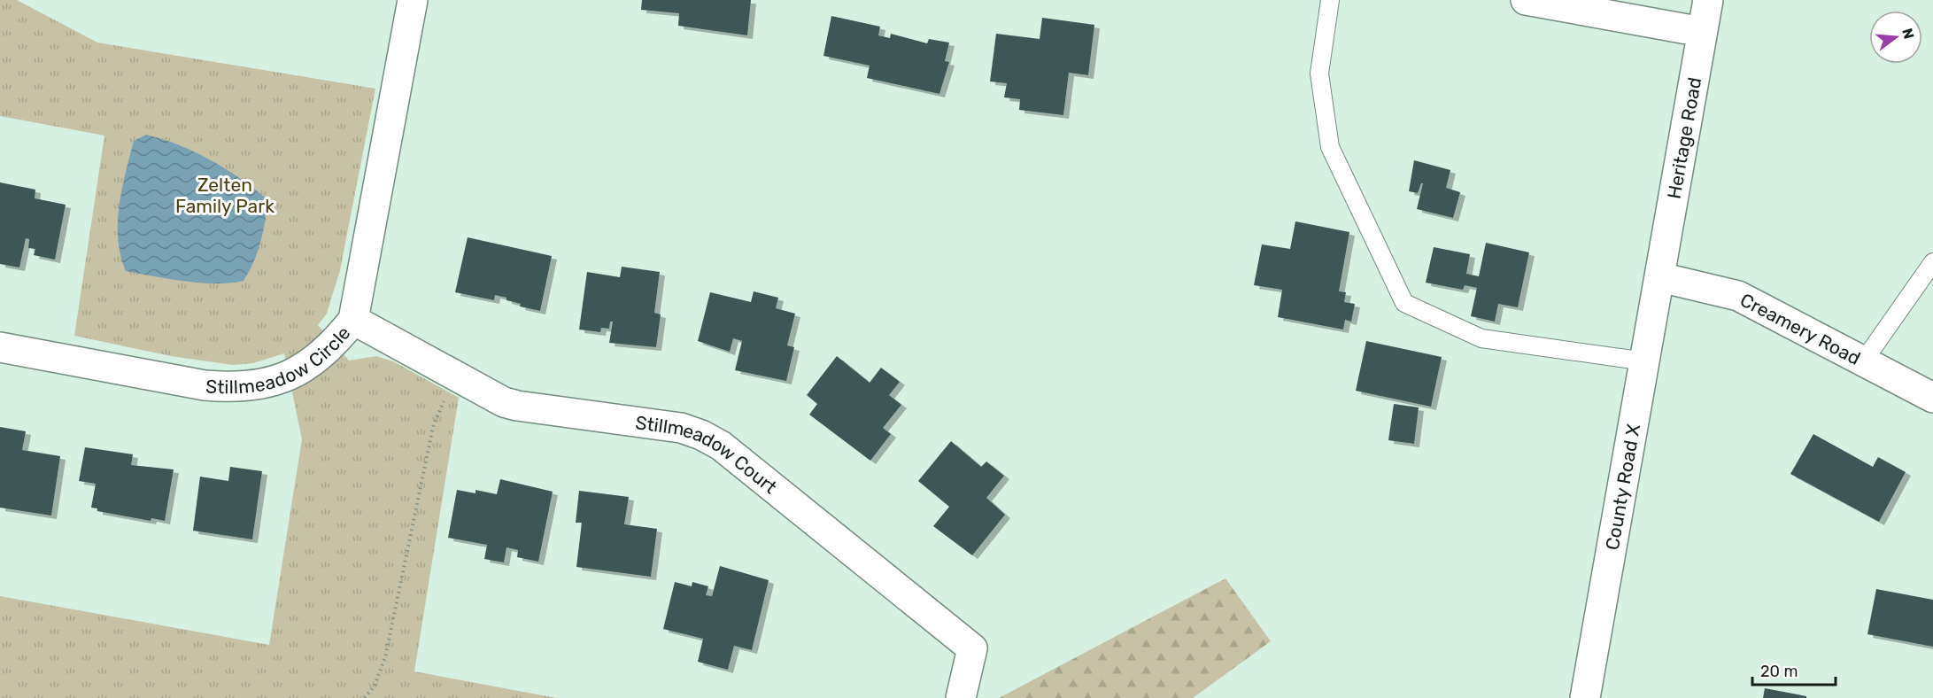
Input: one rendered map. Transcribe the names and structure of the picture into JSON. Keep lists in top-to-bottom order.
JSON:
{
  "streets": {
    "street": [
      "Heritage Road",
      "Creamery Road",
      "Stillmeadow Circle",
      "Stillmeadow Court",
      "County Road X"
    ]
  },
  "crossings": [
    ["Heritage Road", "Creamery Road"],
    ["Heritage Road", "County Road X"],
    ["Creamery Road", "County Road X"],
    ["Stillmeadow Circle", "Stillmeadow Court"]
  ],
  "parks": ["Zelten Family Park"],
  "scale_bar": "20 m",
  "north": "right"
}
